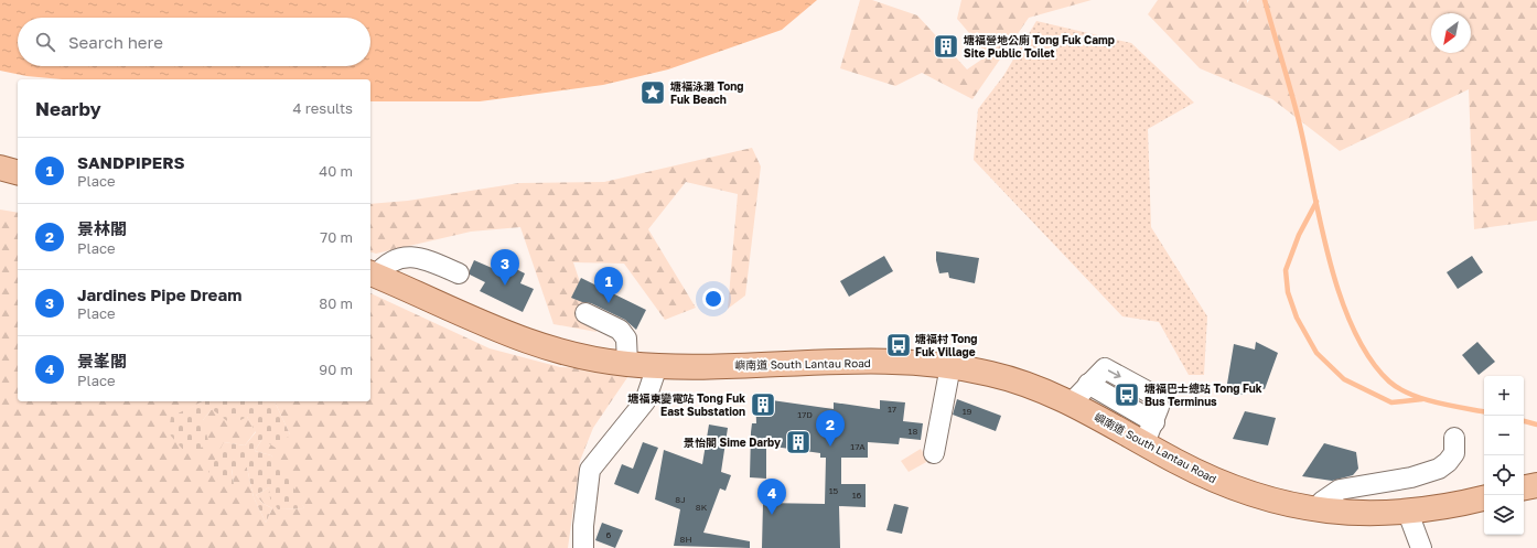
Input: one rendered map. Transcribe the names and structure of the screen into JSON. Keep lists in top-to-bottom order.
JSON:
{
  "streets": {
    "main road": ["嶼南道 South Lantau Road"]
  },
  "places": {
    "building": ["塘福營地公廁 Tong Fuk Camp Site Public Toilet", "塘福東變電站 Tong Fuk East Substation", "景怡閣 Sime Darby"],
    "place": ["塘褔泳灘 Tong Fuk Beach"],
    "bus stop": ["塘福村 Tong Fuk Village", "塘福巴士總站 Tong Fuk Bus Terminus"]
  },
  "house_numbers": [
    "17",
    "19",
    "17D",
    "18",
    "17A",
    "15",
    "16",
    "8J",
    "8K",
    "6",
    "8H"
  ],
  "north": "bottom left",
  "page": {
    "search": "Search here",
    "heading": ["Nearby", "4 results"],
    "list": [
      {
        "mark": "1",
        "name": "SANDPIPERS",
        "note": "Place",
        "value": "40 m"
      },
      {
        "mark": "2",
        "name": "景林閣",
        "note": "Place",
        "value": "70 m"
      },
      {
        "mark": "3",
        "name": "Jardines Pipe Dream",
        "note": "Place",
        "value": "80 m"
      },
      {
        "mark": "4",
        "name": "景峯閣",
        "note": "Place",
        "value": "90 m"
      }
    ],
    "pins": [
      "3",
      "1",
      "2",
      "4"
    ],
    "map_buttons": ["+", "−"]
  }
}
